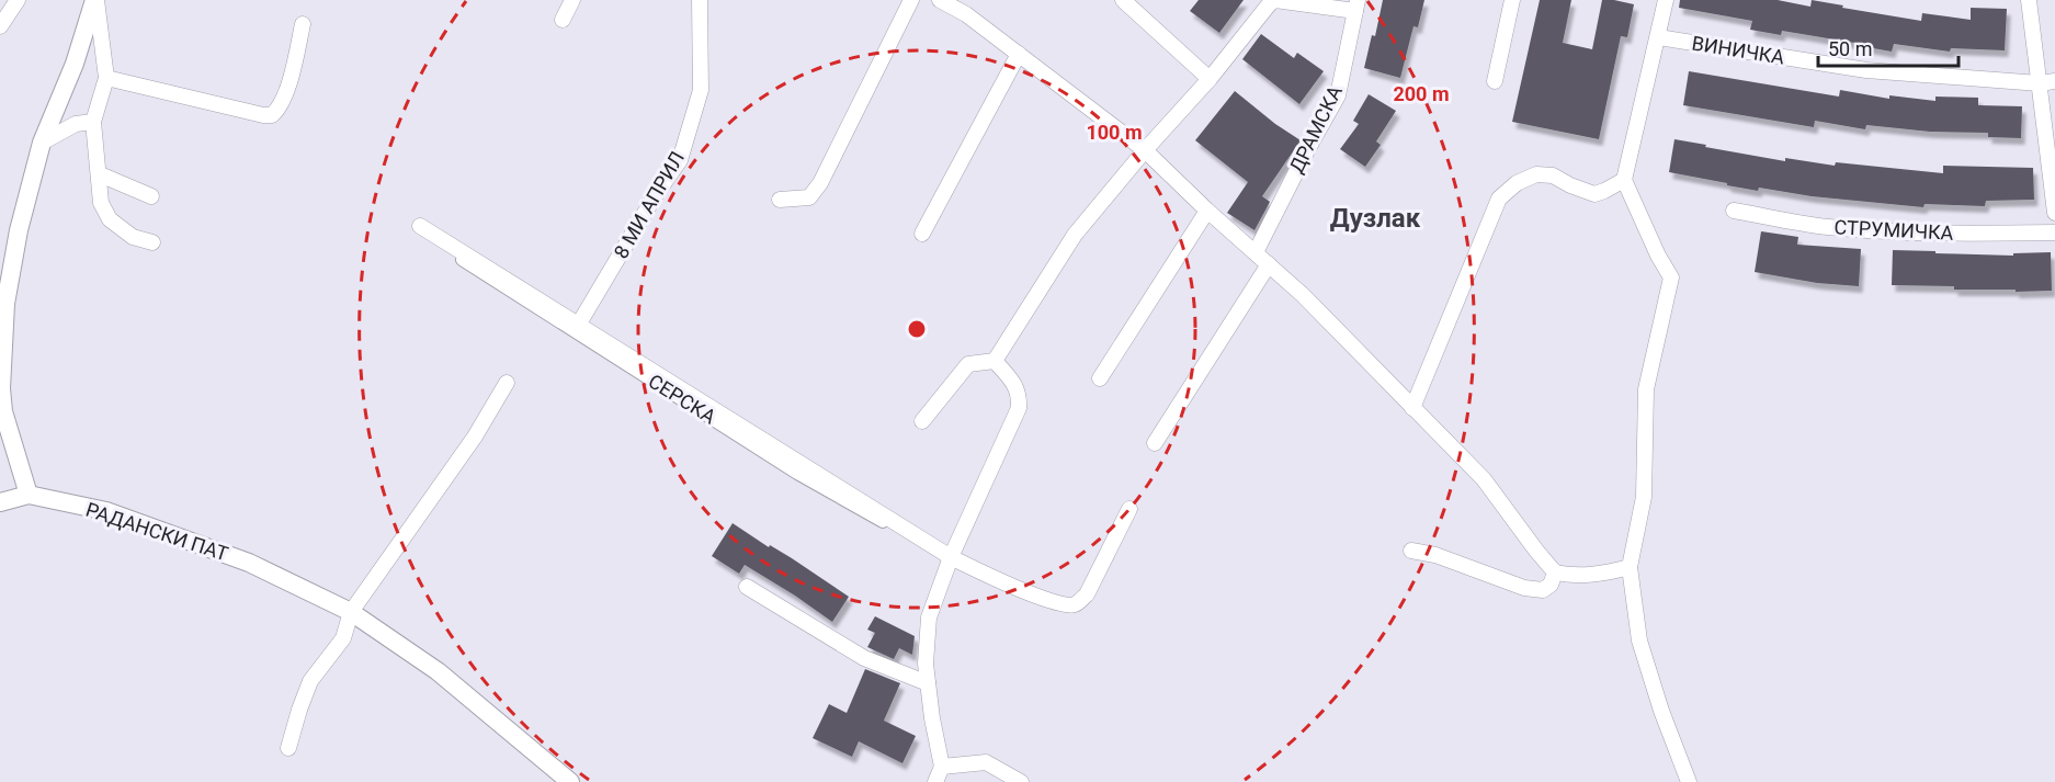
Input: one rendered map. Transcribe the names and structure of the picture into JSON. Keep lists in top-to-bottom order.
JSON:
{
  "streets": {
    "street": [
      "ВИНИЧКА",
      "ДРАМСКА",
      "8 МИ АПРИЛ",
      "СТРУМИЧКА",
      "СЕРСКА",
      "РАДАНСКИ ПАТ"
    ]
  },
  "districts": ["Дузлак"],
  "scale_bar": "50 m",
  "rings": ["200 m", "100 m"]
}
